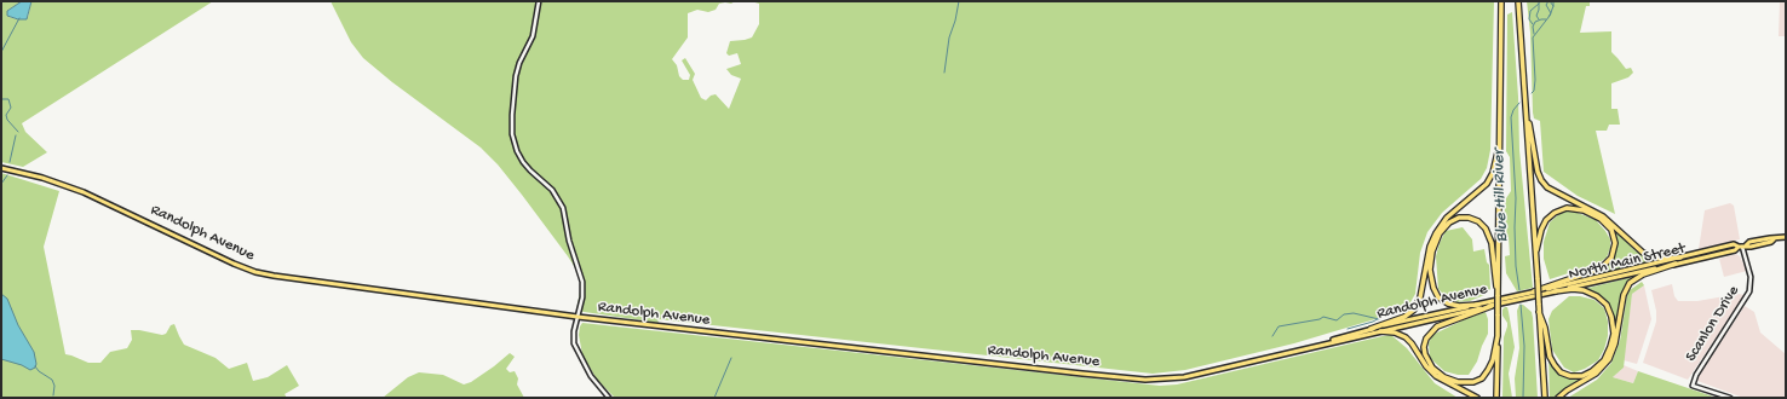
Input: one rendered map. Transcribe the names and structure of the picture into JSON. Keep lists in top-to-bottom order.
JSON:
{
  "streets": {
    "main road": ["Randolph Avenue", "North Main Street", "Scanlon Drive"]
  },
  "crossings": [
    ["Randolph Avenue", "North Main Street"],
    ["North Main Street", "Scanlon Drive"]
  ],
  "water": ["Blue Hill River"]
}
